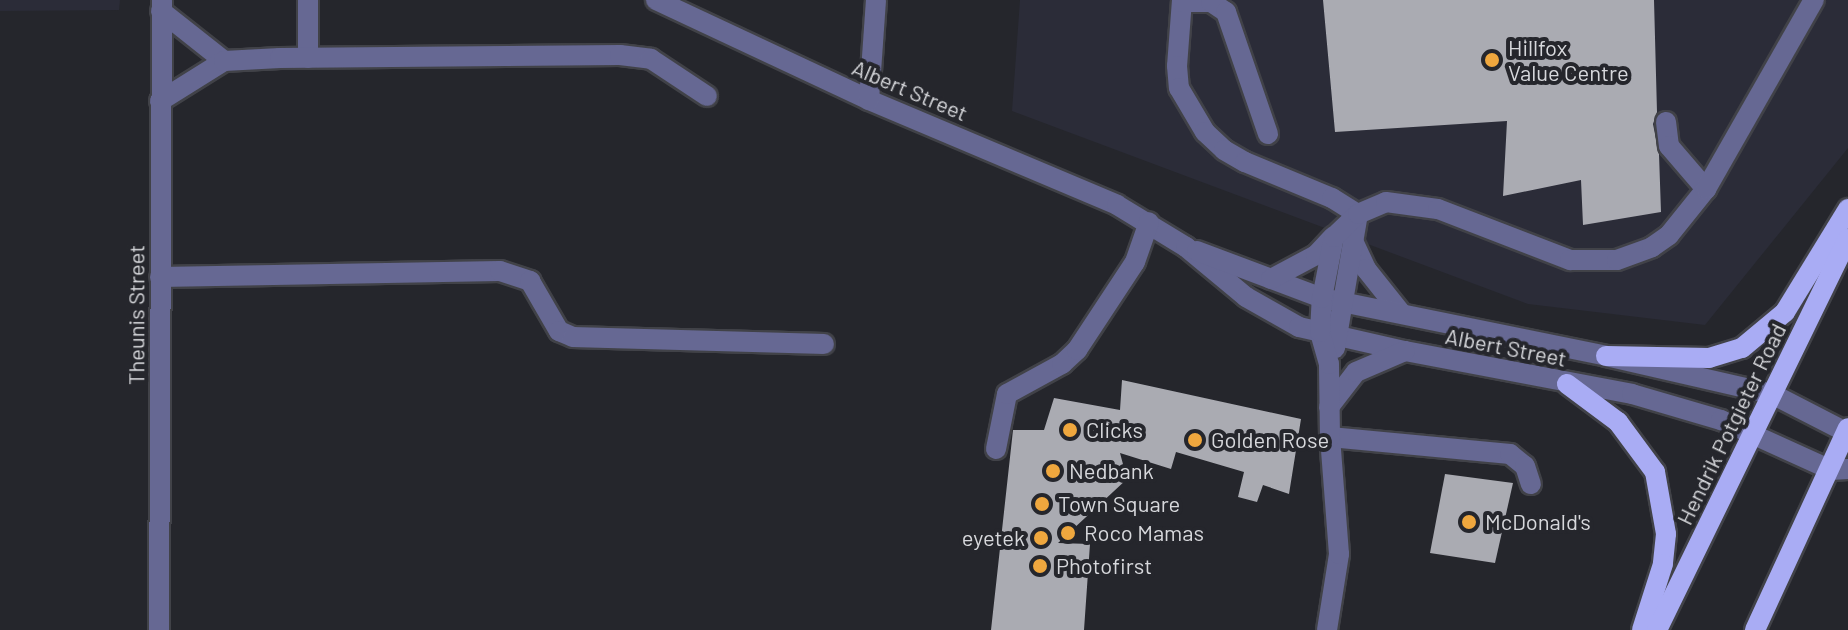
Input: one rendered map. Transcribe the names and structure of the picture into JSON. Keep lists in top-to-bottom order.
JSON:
{
  "streets": {
    "main road": ["Hendrik Potgieter Road"],
    "street": ["Albert Street", "Theunis Street"]
  },
  "crossings": [
    ["Albert Street", "Hendrik Potgieter Road"]
  ],
  "places": [
    "Hillfox Value Centre",
    "Clicks",
    "Golden Rose",
    "Nedbank",
    "Town Square",
    "McDonald's",
    "Roco Mamas",
    "eyetek",
    "Photofirst"
  ]
}
